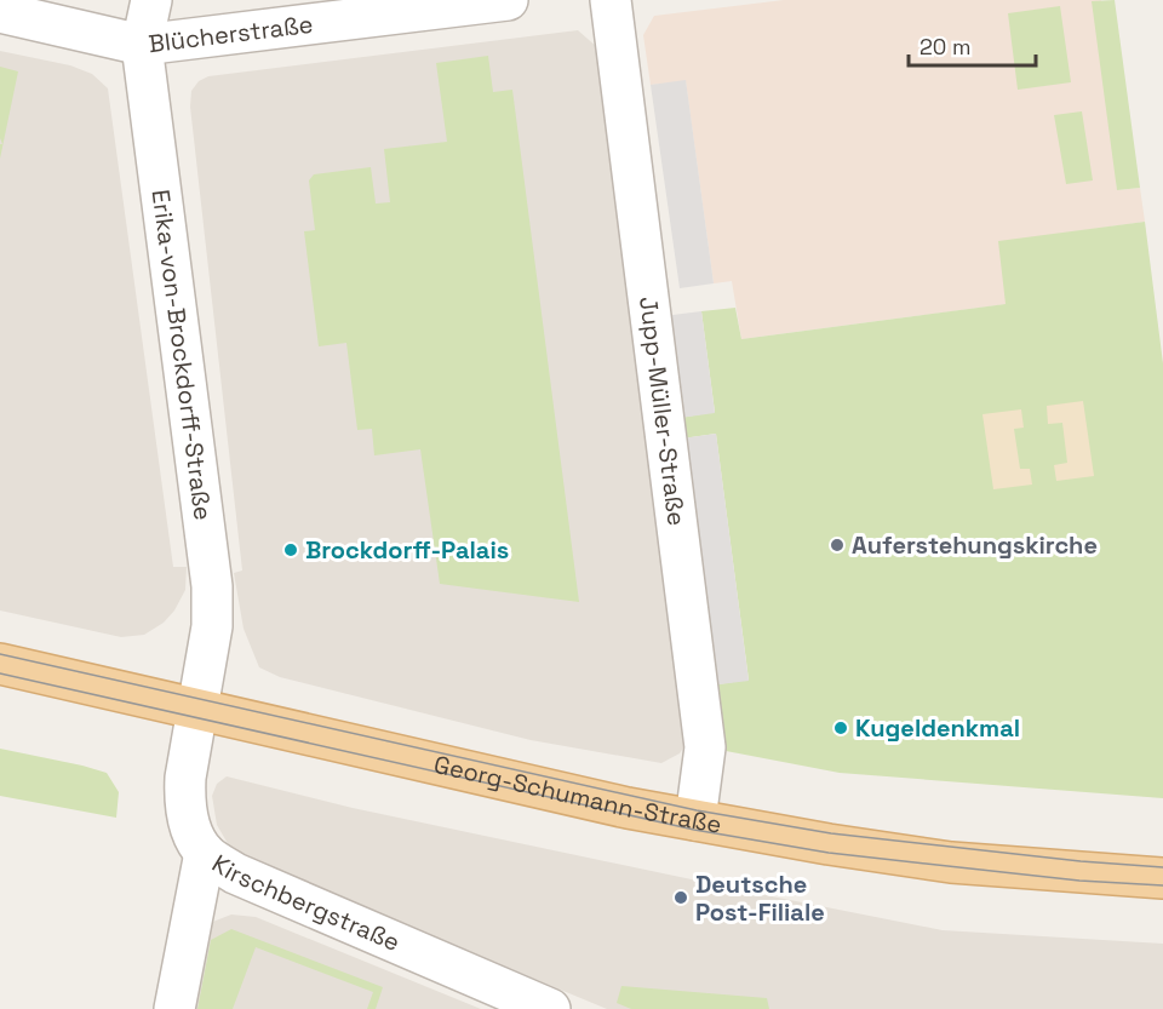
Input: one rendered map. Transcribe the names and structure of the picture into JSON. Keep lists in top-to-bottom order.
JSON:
{
  "streets": {
    "main road": ["Georg-Schumann-Straße"],
    "street": [
      "Blücherstraße",
      "Erika-von-Brockdorff-Straße",
      "Jupp-Müller-Straße",
      "Kirschbergstraße"
    ]
  },
  "crossings": [
    ["Blücherstraße", "Erika-von-Brockdorff-Straße"],
    ["Erika-von-Brockdorff-Straße", "Georg-Schumann-Straße"],
    ["Erika-von-Brockdorff-Straße", "Kirschbergstraße"],
    ["Jupp-Müller-Straße", "Georg-Schumann-Straße"],
    ["Georg-Schumann-Straße", "Kirschbergstraße"]
  ],
  "places": [
    "Auferstehungskirche",
    "Brockdorff-Palais",
    "Kugeldenkmal",
    "Deutsche Post-Filiale"
  ],
  "scale_bar": "20 m"
}
